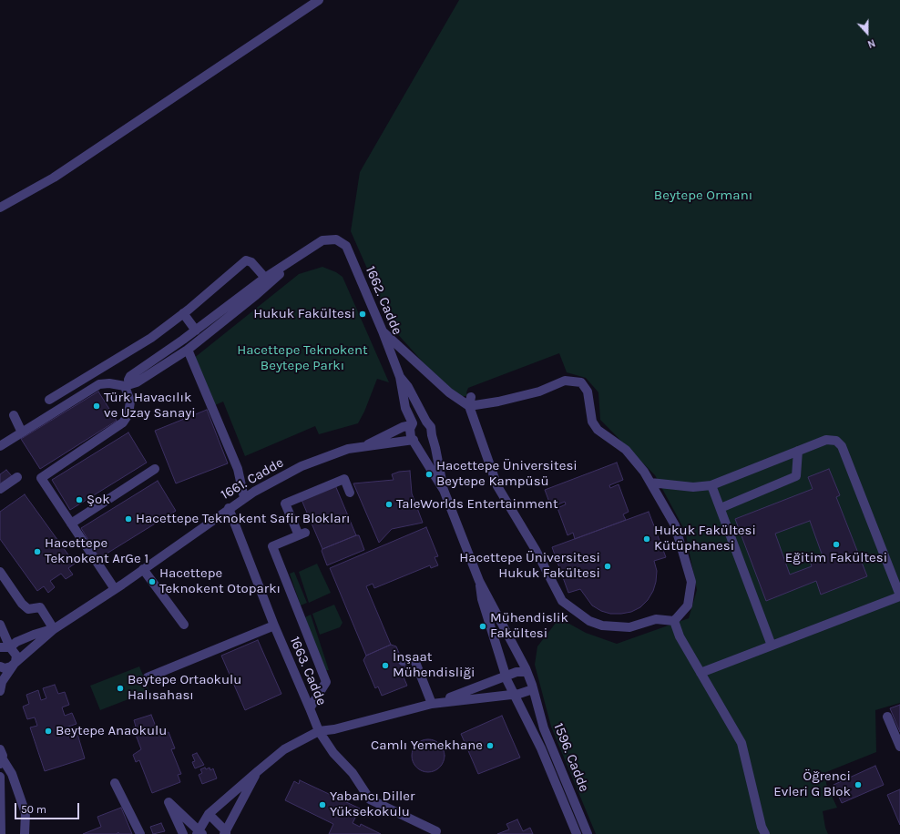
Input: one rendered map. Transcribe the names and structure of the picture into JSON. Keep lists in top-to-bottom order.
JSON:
{
  "streets": {
    "street": [
      "1662. Cadde",
      "1661. Cadde",
      "1663. Cadde",
      "1596. Cadde"
    ]
  },
  "crossings": [
    ["1662. Cadde", "1661. Cadde"],
    ["1662. Cadde", "1596. Cadde"],
    ["1661. Cadde", "1663. Cadde"]
  ],
  "parks": ["Beytepe Ormanı", "Hacettepe Teknokent Beytepe Parkı"],
  "places": [
    "Hukuk Fakültesi",
    "Türk Havacılık ve Uzay Sanayi",
    "Hacettepe Üniversitesi Beytepe Kampüsü",
    "Şok",
    "TaleWorlds Entertainment",
    "Hacettepe Teknokent Safir Blokları",
    "Hukuk Fakültesi Kütüphanesi",
    "Eğitim Fakültesi",
    "Hacettepe Teknokent ArGe 1",
    "Hacettepe Üniversitesi Hukuk Fakültesi",
    "Hacettepe Teknokent Otoparkı",
    "Mühendislik Fakültesi",
    "İnşaat Mühendisliği",
    "Beytepe Ortaokulu Halısahası",
    "Beytepe Anaokulu",
    "Camlı Yemekhane",
    "Öğrenci Evleri G Blok",
    "Yabancı Diller Yüksekokulu"
  ],
  "scale_bar": "50 m",
  "north": "bottom"
}
